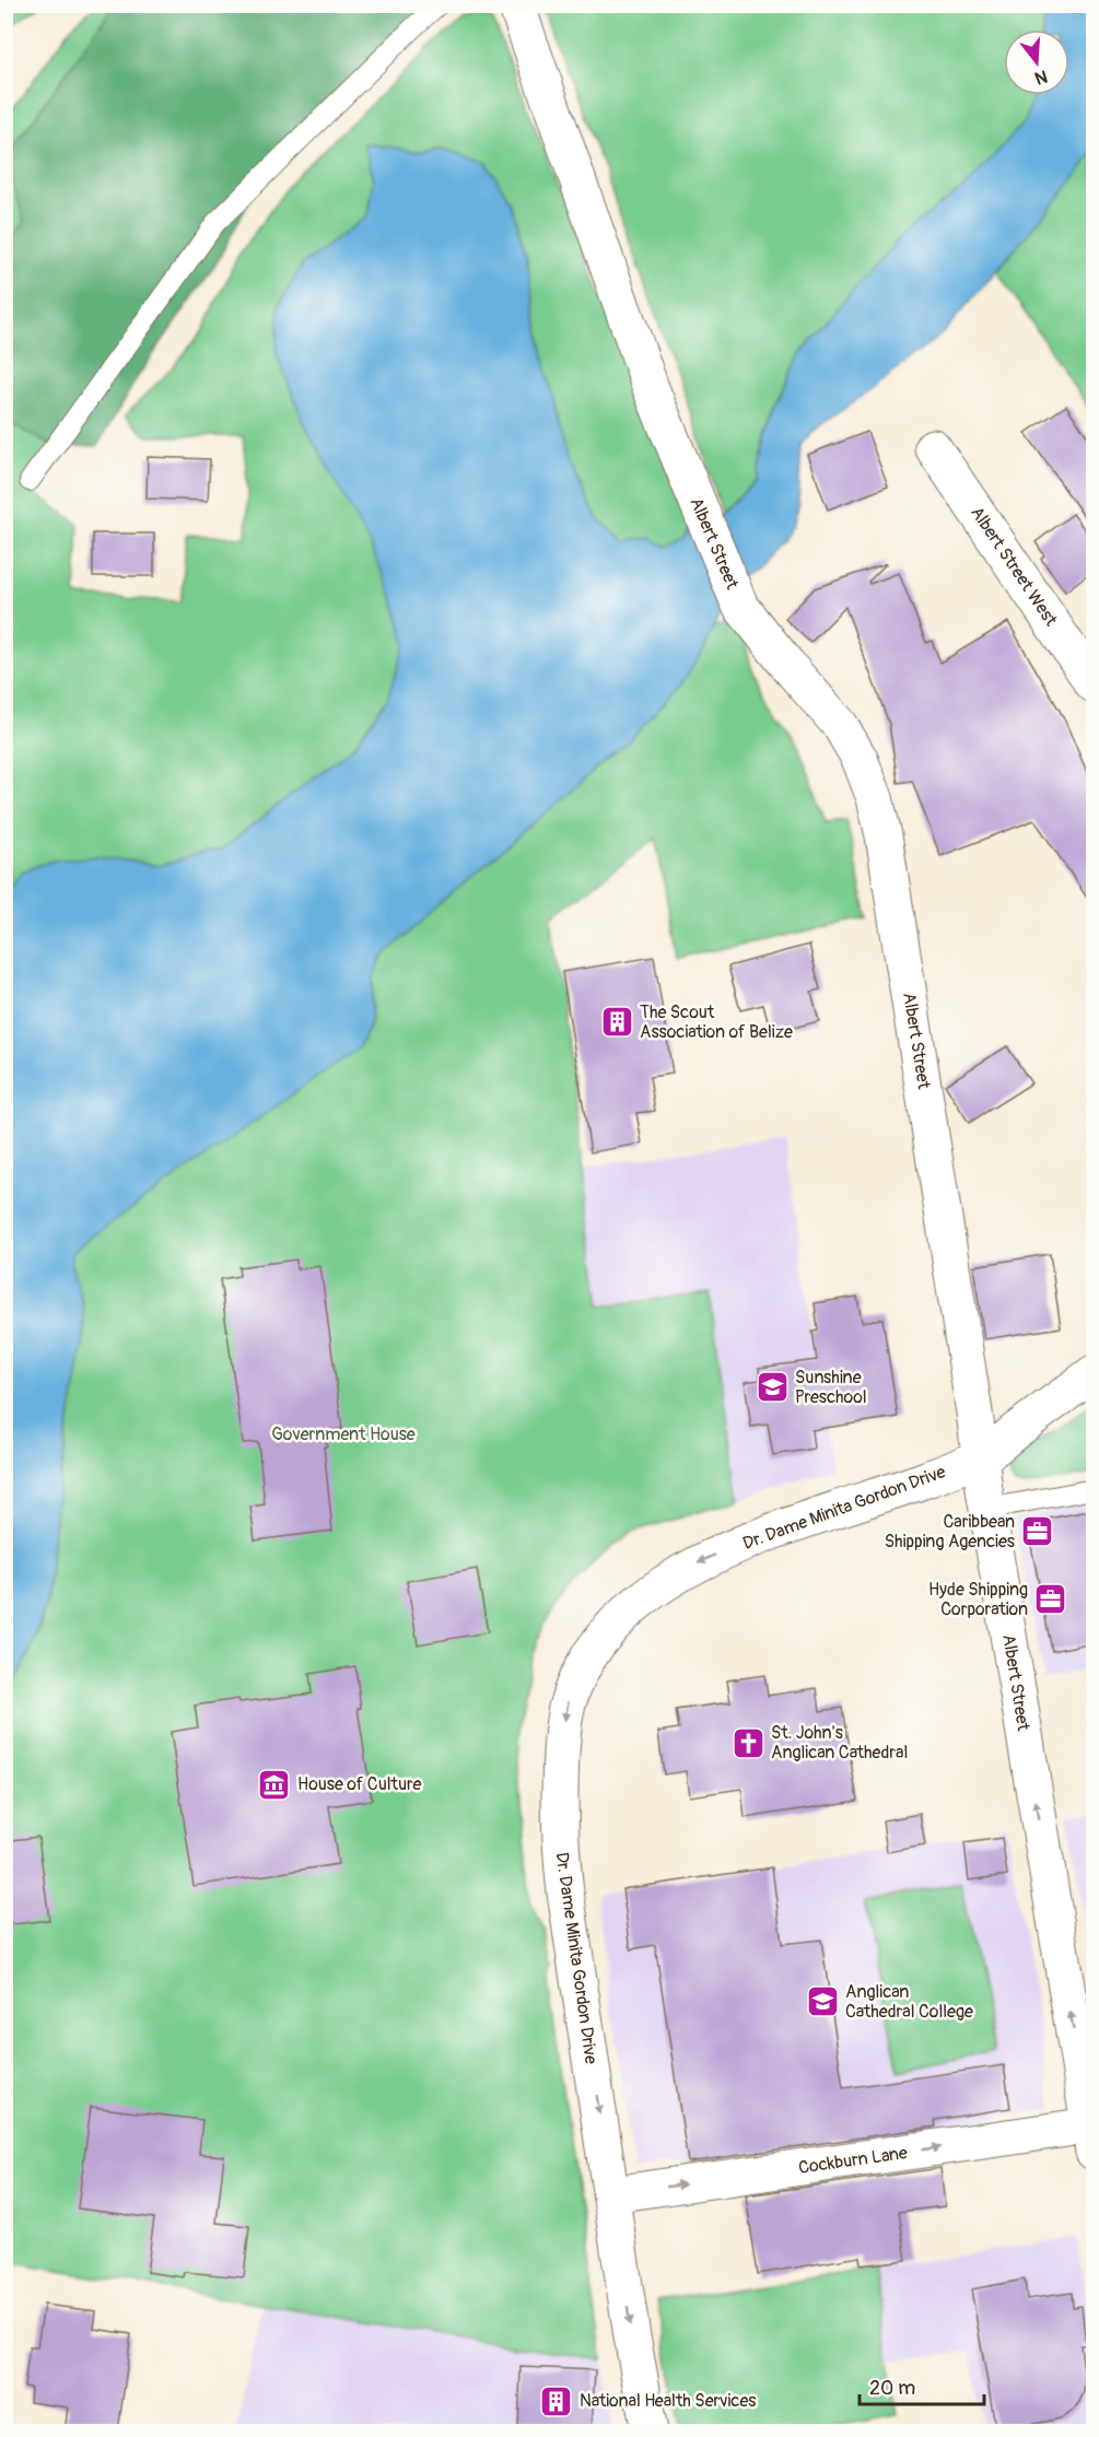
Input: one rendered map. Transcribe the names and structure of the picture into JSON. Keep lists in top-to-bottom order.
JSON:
{
  "streets": {
    "street": [
      "Albert Street",
      "Albert Street West",
      "Dr. Dame Minita Gordon Drive",
      "Cockburn Lane"
    ]
  },
  "crossings": [
    ["Albert Street", "Dr. Dame Minita Gordon Drive"],
    ["Albert Street", "Cockburn Lane"],
    ["Dr. Dame Minita Gordon Drive", "Cockburn Lane"]
  ],
  "one_way": ["Dr. Dame Minita Gordon Drive", "Cockburn Lane"],
  "parks": ["Government House"],
  "places": {
    "building": ["The Scout Association of Belize", "National Health Services"],
    "school or university": ["Sunshine Preschool", "Anglican Cathedral College"],
    "office": ["Caribbean Shipping Agencies", "Hyde Shipping Corporation"],
    "church": ["St. John's Anglican Cathedral"],
    "museum": ["House of Culture"]
  },
  "scale_bar": "20 m",
  "north": "bottom"
}
